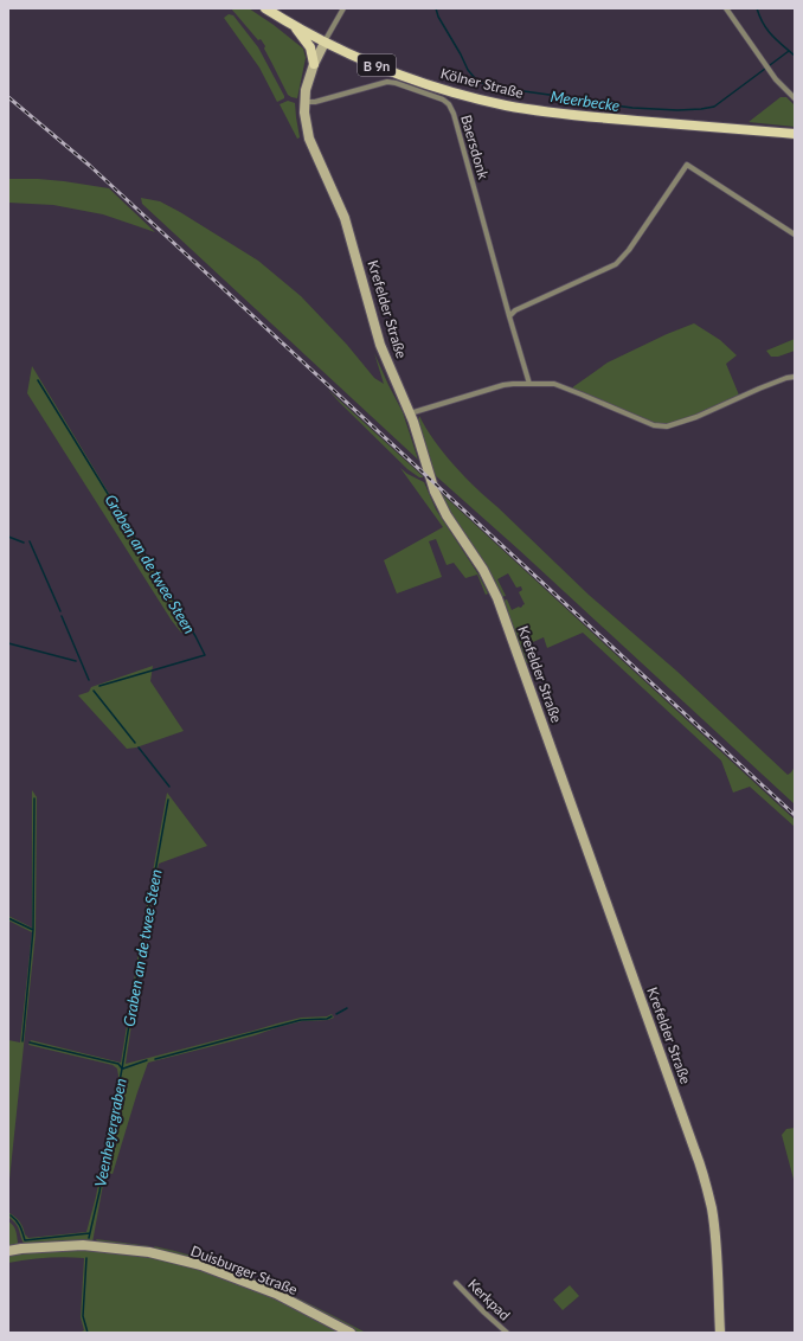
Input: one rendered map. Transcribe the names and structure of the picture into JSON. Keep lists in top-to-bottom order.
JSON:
{
  "streets": {
    "main road": [
      "B 9n",
      "Kölner Straße",
      "Krefelder Straße",
      "Duisburger Straße"
    ],
    "street": ["Baersdonk", "Kerkpad"]
  },
  "crossings": [
    ["Kölner Straße", "Krefelder Straße"],
    ["Baersdonk", "Krefelder Straße"]
  ],
  "water": ["Meerbecke", "Graben an de twee Steen", "Veenheyergraben"]
}
